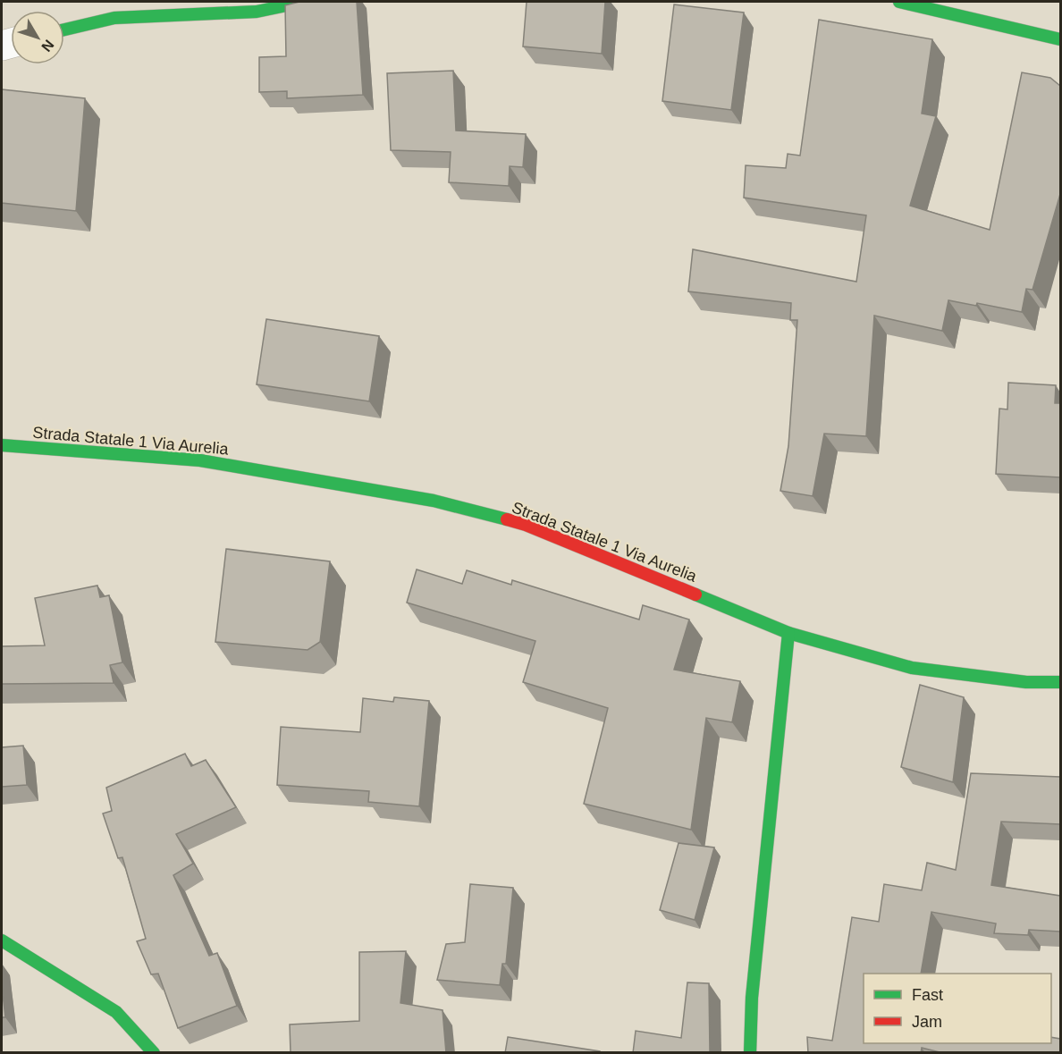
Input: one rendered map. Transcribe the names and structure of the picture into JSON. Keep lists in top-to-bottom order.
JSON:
{
  "streets": {
    "main road": ["Strada Statale 1 Via Aurelia"]
  },
  "legend": ["Fast", "Jam"],
  "north": "bottom right"
}
